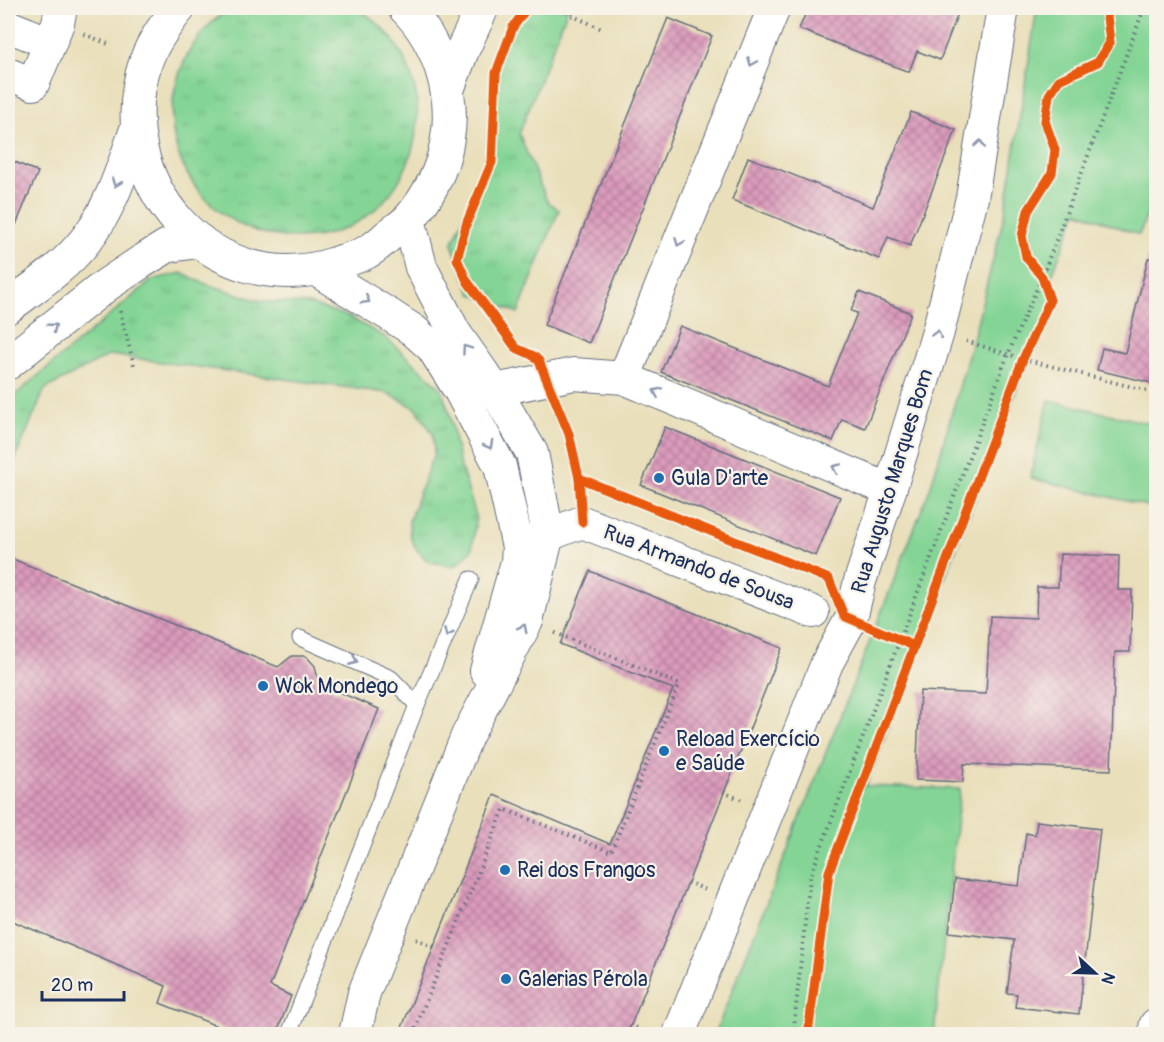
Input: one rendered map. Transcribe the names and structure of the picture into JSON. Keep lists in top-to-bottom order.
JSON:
{
  "streets": {
    "street": ["Rua Augusto Marques Bom", "Rua Armando de Sousa"]
  },
  "crossings": [
    ["Rua Augusto Marques Bom", "Rua Armando de Sousa"]
  ],
  "places": [
    "Gula D'arte",
    "Wok Mondego",
    "Reload Exercício e Saúde",
    "Rei dos Frangos",
    "Galerias Pérola"
  ],
  "scale_bar": "20 m",
  "north": "right"
}
